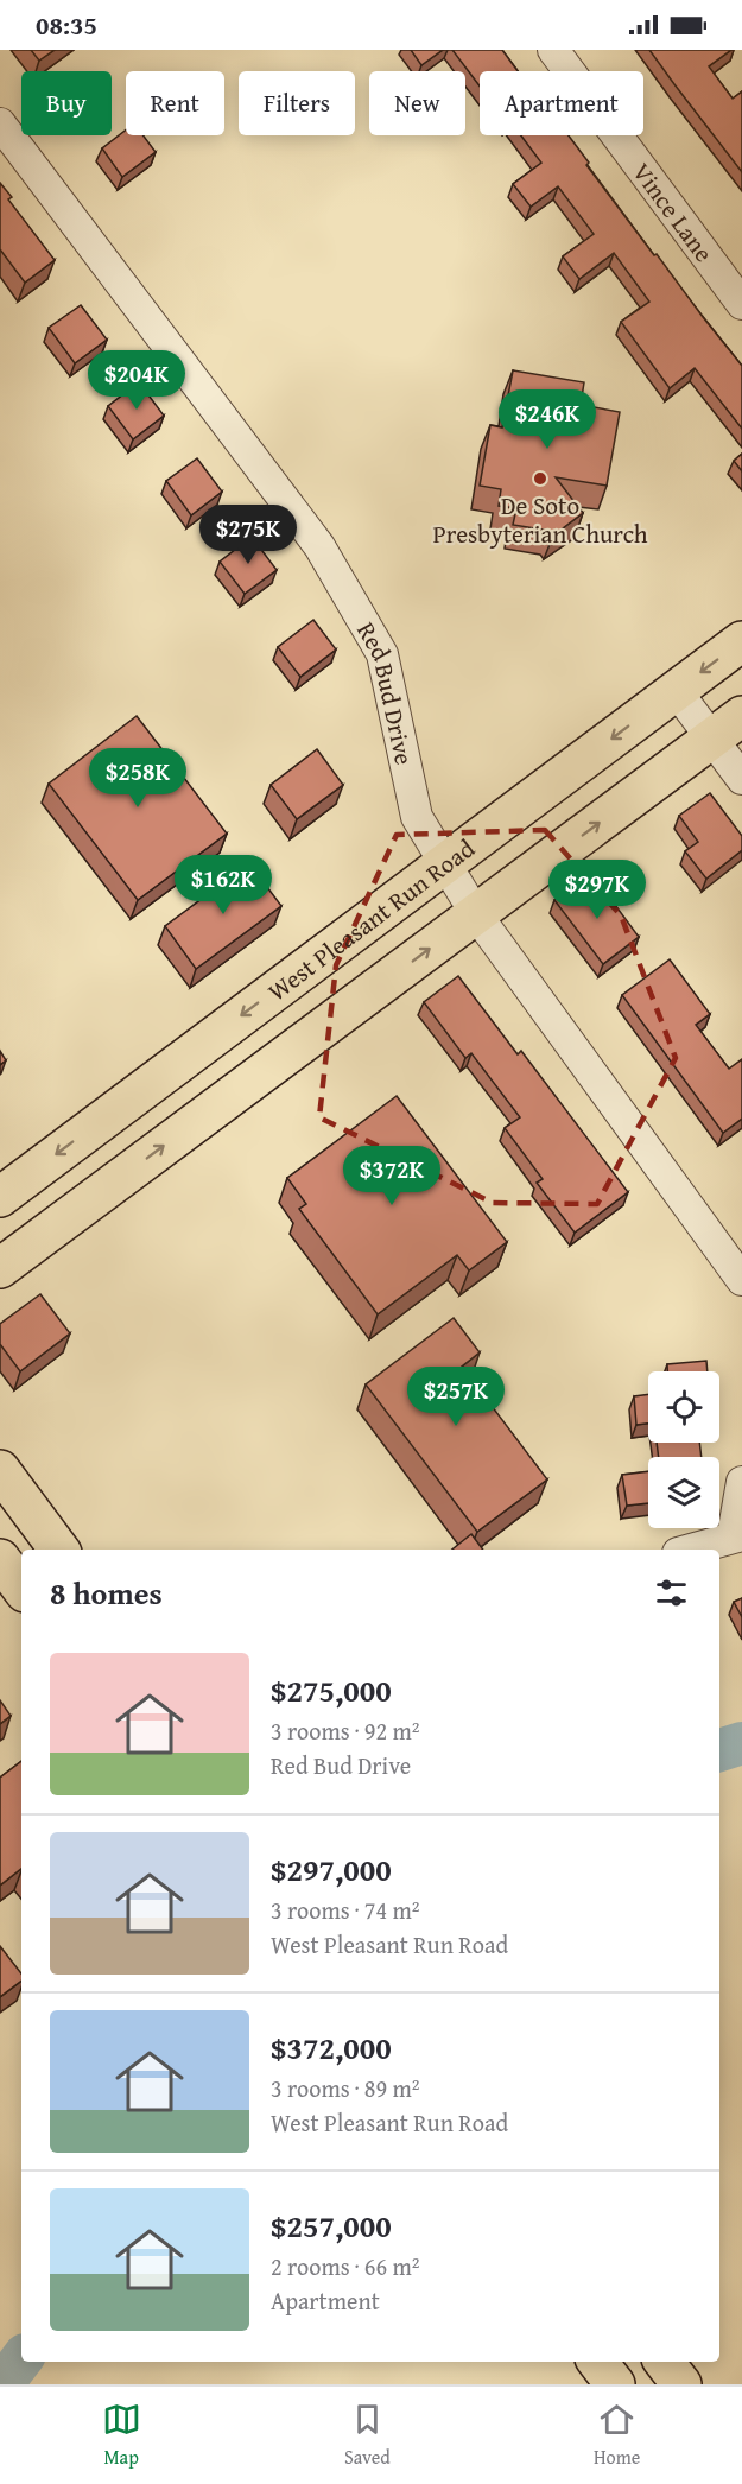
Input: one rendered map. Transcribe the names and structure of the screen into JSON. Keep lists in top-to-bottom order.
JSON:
{
  "streets": {
    "main road": ["West Pleasant Run Road"],
    "street": ["Vince Lane", "Red Bud Drive"]
  },
  "crossings": [
    ["Red Bud Drive", "West Pleasant Run Road"]
  ],
  "places": ["De Soto Presbyterian Church"],
  "page": {
    "status": "08:35",
    "chip": [
      "Buy",
      "Rent",
      "Filters",
      "New",
      "Apartment"
    ],
    "price": [
      "$204K",
      "$246K",
      "$275K",
      "$258K",
      "$162K",
      "$297K",
      "$372K",
      "$257K"
    ],
    "heading": "8 homes",
    "list": [
      {
        "name": "$275,000",
        "note": "3 rooms · 92 m² · Red Bud Drive"
      },
      {
        "name": "$297,000",
        "note": "3 rooms · 74 m² · West Pleasant Run Road"
      },
      {
        "name": "$372,000",
        "note": "3 rooms · 89 m² · West Pleasant Run Road"
      },
      {
        "name": "$257,000",
        "note": "2 rooms · 66 m² · Apartment"
      }
    ],
    "tabs": ["Map", "Saved", "Home"]
  }
}
